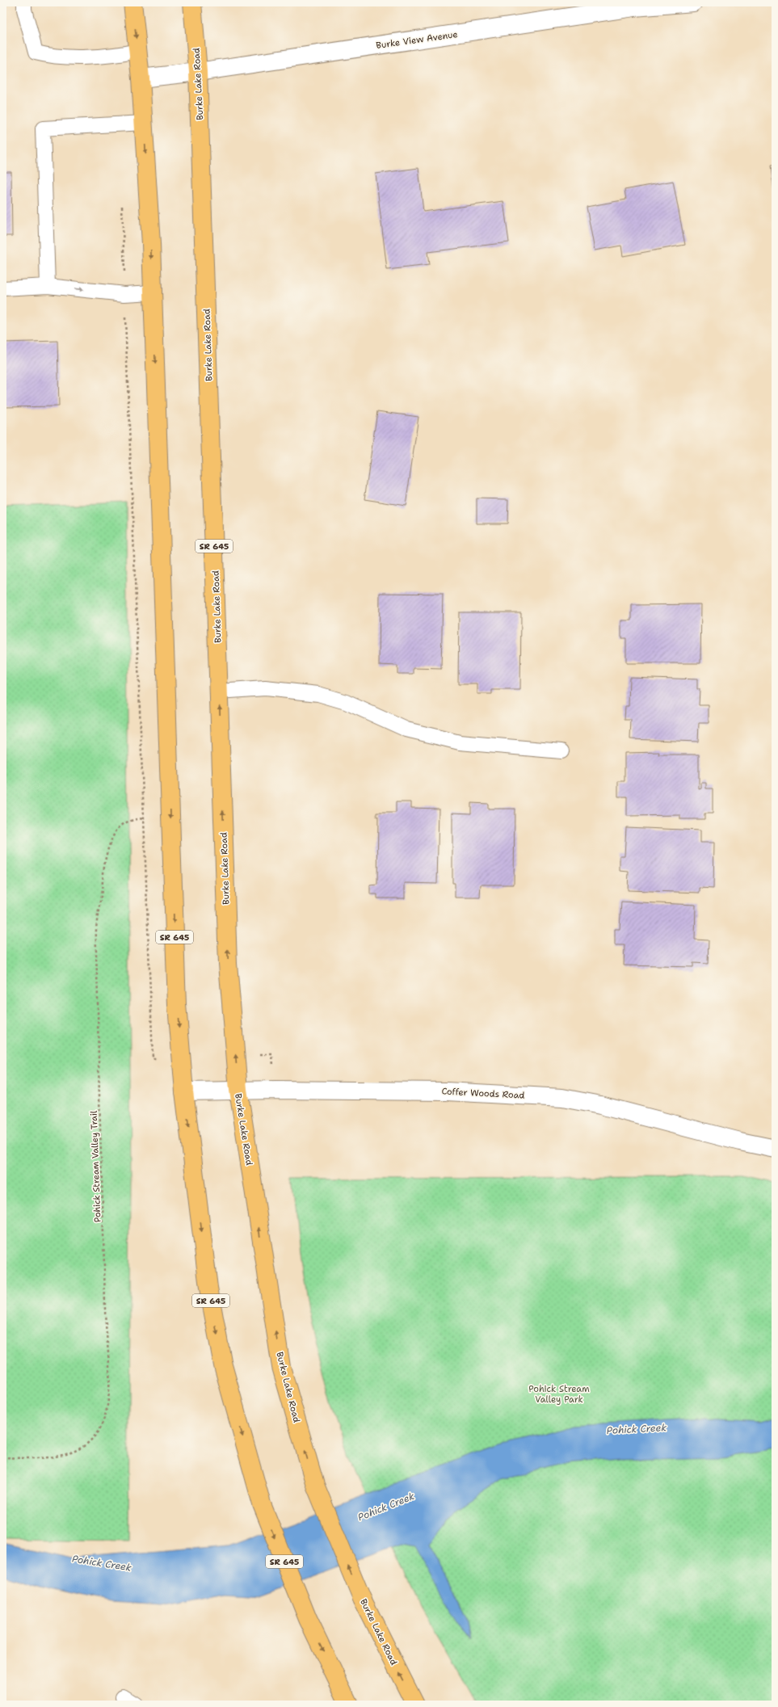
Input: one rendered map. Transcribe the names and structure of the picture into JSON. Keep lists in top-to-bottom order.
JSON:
{
  "streets": {
    "main road": ["Burke Lake Road", "SR 645"],
    "street": ["Burke View Avenue", "Coffer Woods Road"],
    "path": ["Pohick Stream Valley Trail"]
  },
  "crossings": [
    ["Burke View Avenue", "Burke Lake Road"],
    ["Burke View Avenue", "SR 645"],
    ["Burke Lake Road", "Coffer Woods Road"],
    ["SR 645", "Coffer Woods Road"]
  ],
  "water": ["Pohick Creek"],
  "parks": ["Pohick Stream Valley Park"]
}
